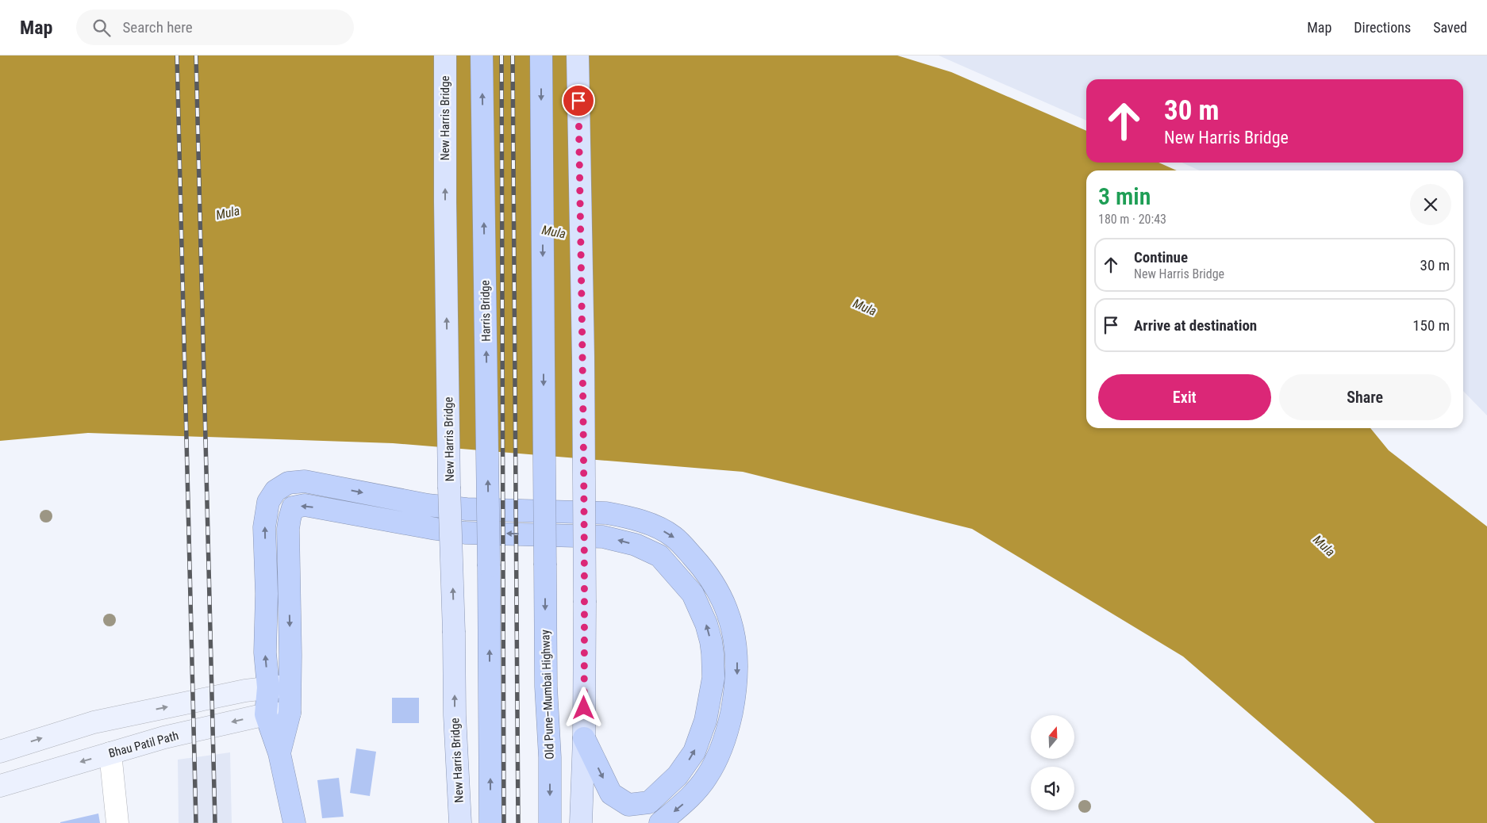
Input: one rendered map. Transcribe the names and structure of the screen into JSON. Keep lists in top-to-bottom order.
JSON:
{
  "streets": {
    "highway": ["Harris Bridge", "Old Pune–Mumbai Highway"],
    "main road": ["New Harris Bridge", "Bhau Patil Path"]
  },
  "one_way": ["Harris Bridge", "Old Pune–Mumbai Highway"],
  "water": ["Mula"],
  "north": "top",
  "page": {
    "header": "Map",
    "search": "Search here",
    "nav": ["Map", "Directions", "Saved"],
    "turn": ["30 m", "New Harris Bridge"],
    "heading": ["3 min", "180 m · 20:43"],
    "list": [
      {
        "name": "Continue",
        "note": "New Harris Bridge",
        "value": "30 m"
      },
      {
        "name": "Arrive at destination",
        "value": "150 m"
      }
    ],
    "buttons": ["Exit", "Share"]
  }
}
